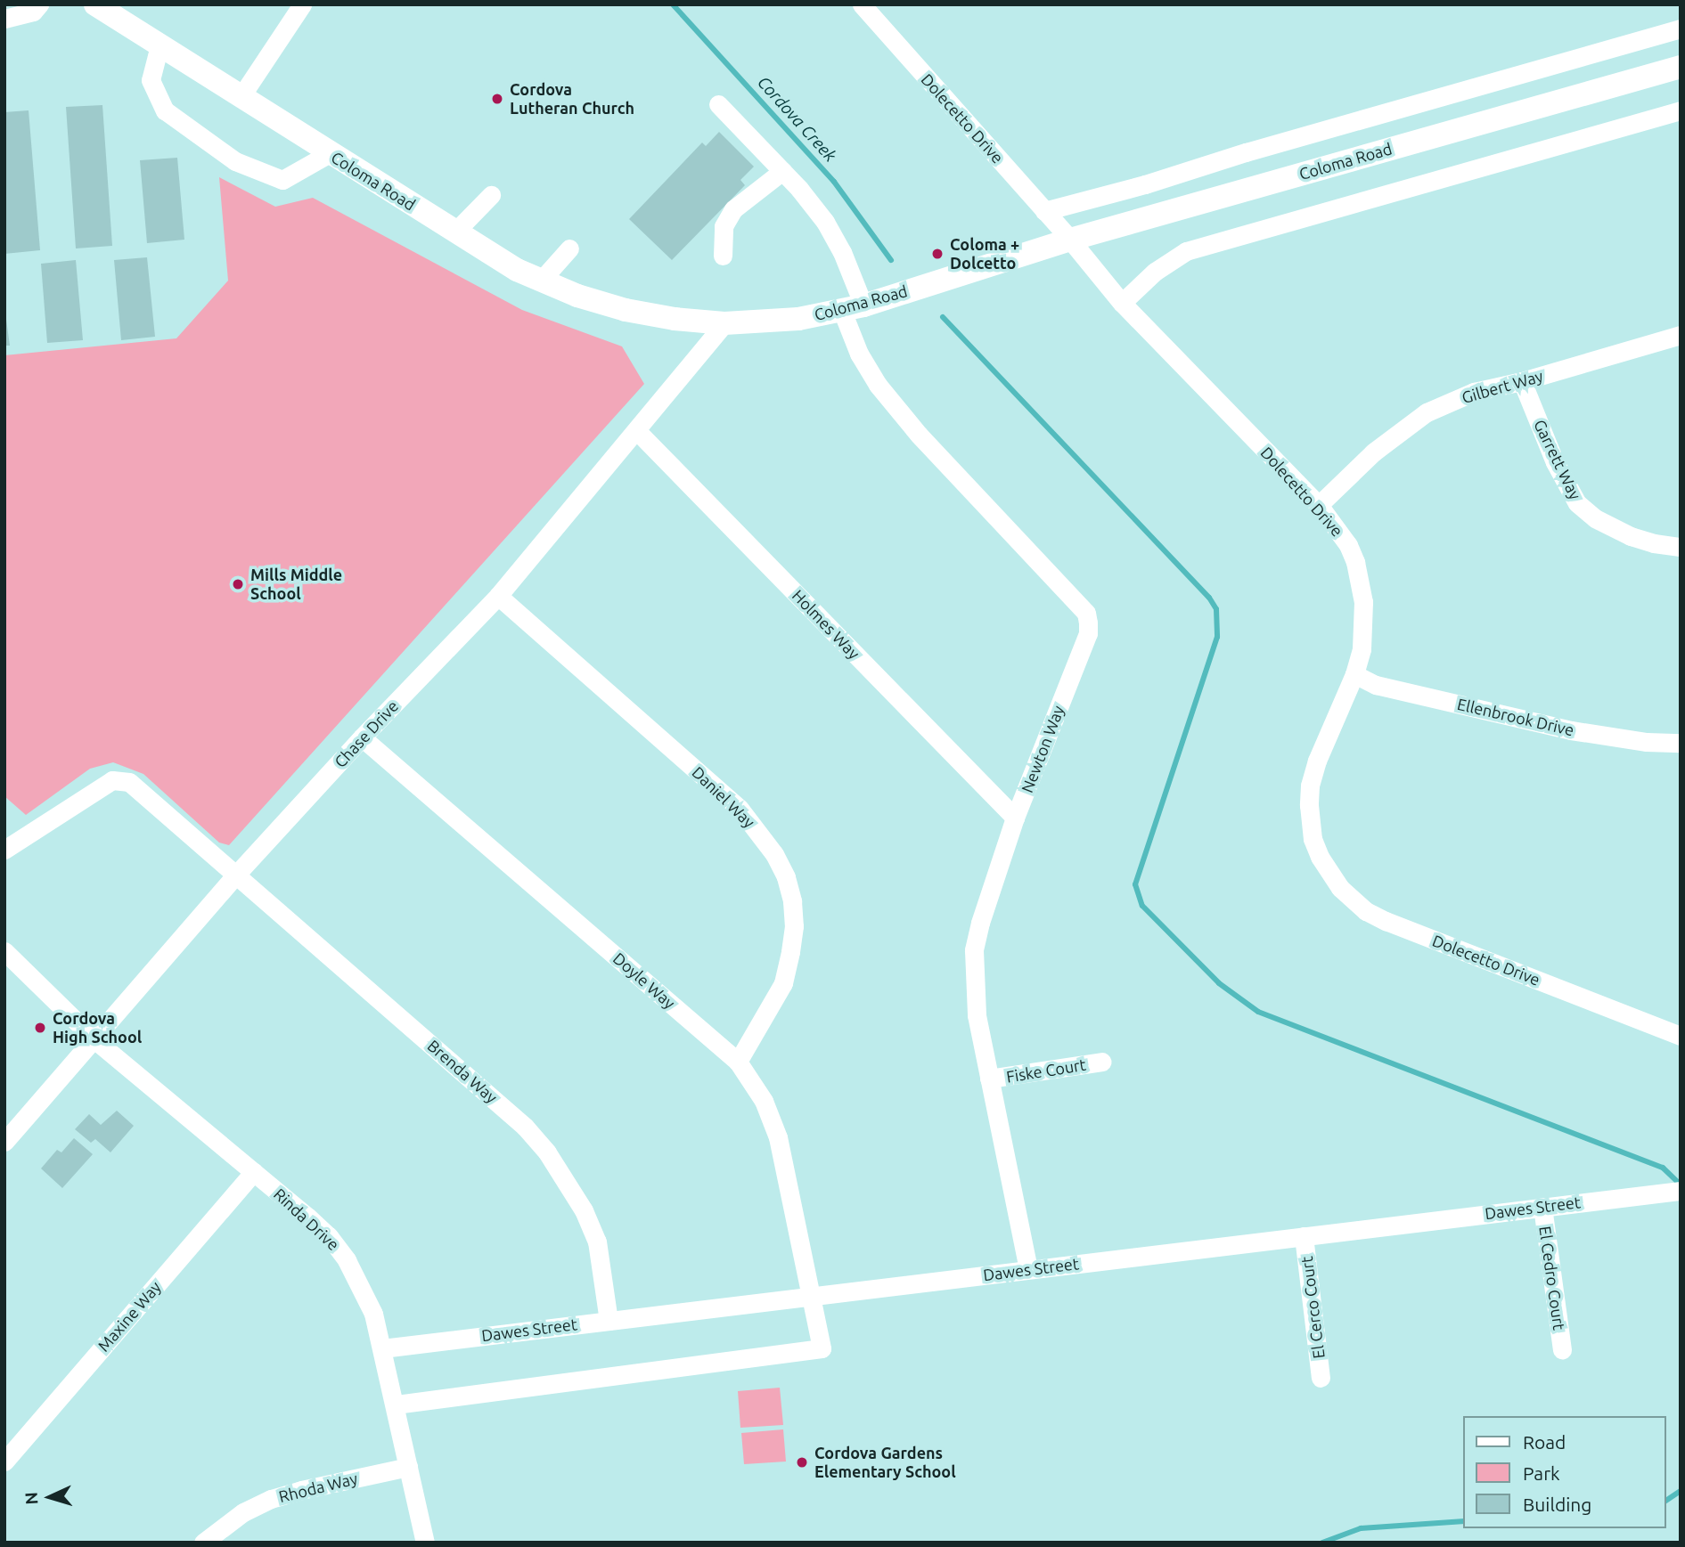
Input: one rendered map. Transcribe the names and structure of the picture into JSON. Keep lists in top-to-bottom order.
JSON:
{
  "streets": {
    "main road": ["Coloma Road"],
    "street": [
      "Dolecetto Drive",
      "Gilbert Way",
      "Garrett Way",
      "Holmes Way",
      "Ellenbrook Drive",
      "Chase Drive",
      "Newton Way",
      "Daniel Way",
      "Doyle Way",
      "Fiske Court",
      "Brenda Way",
      "Dawes Street",
      "Rinda Drive",
      "El Cedro Court",
      "El Cerco Court",
      "Maxine Way",
      "Rhoda Way"
    ]
  },
  "crossings": [
    ["Dolecetto Drive", "Coloma Road"],
    ["Dolecetto Drive", "Gilbert Way"],
    ["Dolecetto Drive", "Ellenbrook Drive"],
    ["Coloma Road", "Chase Drive"],
    ["Coloma Road", "Newton Way"],
    ["Gilbert Way", "Garrett Way"],
    ["Holmes Way", "Chase Drive"],
    ["Holmes Way", "Newton Way"],
    ["Chase Drive", "Daniel Way"],
    ["Chase Drive", "Doyle Way"],
    ["Chase Drive", "Brenda Way"],
    ["Chase Drive", "Rinda Drive"],
    ["Newton Way", "Fiske Court"],
    ["Newton Way", "Dawes Street"],
    ["Daniel Way", "Doyle Way"],
    ["Doyle Way", "Dawes Street"],
    ["Doyle Way", "Rinda Drive"],
    ["Brenda Way", "Dawes Street"],
    ["Dawes Street", "Rinda Drive"],
    ["Dawes Street", "El Cedro Court"],
    ["Dawes Street", "El Cerco Court"],
    ["Rinda Drive", "Maxine Way"],
    ["Rinda Drive", "Rhoda Way"]
  ],
  "water": ["Cordova Creek"],
  "places": [
    "Cordova Lutheran Church",
    "Coloma + Dolcetto",
    "Mills Middle School",
    "Cordova High School",
    "Cordova Gardens Elementary School"
  ],
  "legend": ["Road", "Park", "Building"],
  "north": "left"
}
